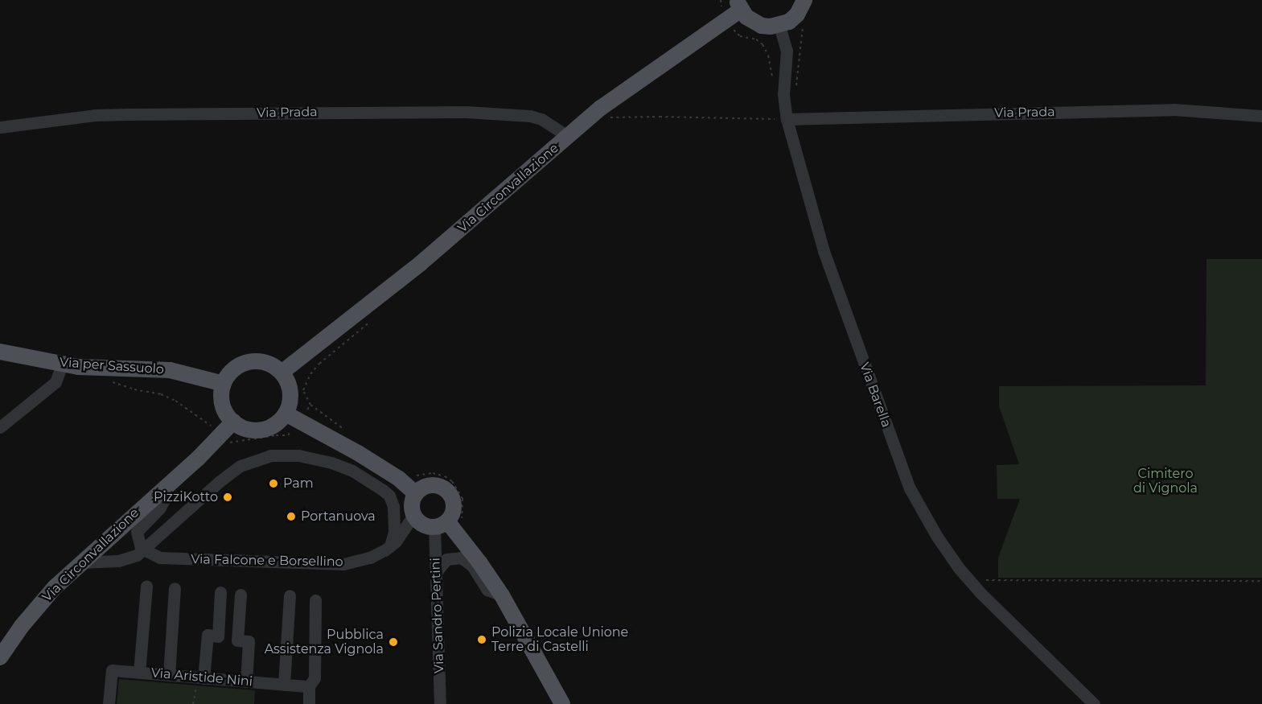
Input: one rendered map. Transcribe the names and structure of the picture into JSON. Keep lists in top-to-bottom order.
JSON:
{
  "streets": {
    "main road": ["Via Circonvallazione", "Via per Sassuolo"],
    "street": [
      "Via Prada",
      "Via Barella",
      "Via Falcone e Borsellino",
      "Via Sandro Pertini",
      "Via Aristide Nini"
    ]
  },
  "crossings": [
    ["Via Prada", "Via Circonvallazione"],
    ["Via Prada", "Via Barella"],
    ["Via Circonvallazione", "Via per Sassuolo"],
    ["Via Falcone e Borsellino", "Via Sandro Pertini"]
  ],
  "parks": ["Cimitero di Vignola"],
  "places": [
    "Pam",
    "PizziKotto",
    "Portanuova",
    "Polizia Locale Unione Terre di Castelli",
    "Pubblica Assistenza Vignola"
  ]
}
